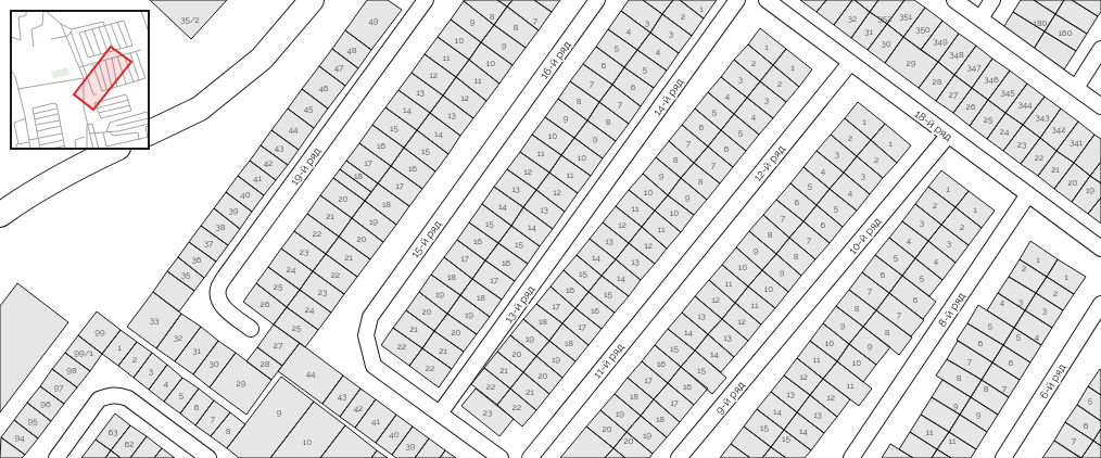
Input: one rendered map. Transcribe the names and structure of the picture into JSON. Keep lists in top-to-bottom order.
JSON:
{
  "streets": {
    "lane": [
      "16-й ряд",
      "14-й ряд",
      "18-й ряд",
      "12-й ряд",
      "19-й ряд",
      "10-й ряд",
      "15-й ряд",
      "13-й ряд",
      "8-й ряд",
      "11-й ряд",
      "6-й ряд",
      "9-й ряд"
    ]
  },
  "crossings": [
    ["16-й ряд", "15-й ряд"],
    ["14-й ряд", "13-й ряд"],
    ["18-й ряд", "12-й ряд"],
    ["18-й ряд", "10-й ряд"],
    ["18-й ряд", "8-й ряд"],
    ["12-й ряд", "11-й ряд"],
    ["10-й ряд", "9-й ряд"],
    ["15-й ряд", "13-й ряд"]
  ],
  "house_numbers": [
    "1",
    "8",
    "2",
    "351",
    "32",
    "352",
    "35/2",
    "49",
    "7",
    "9",
    "3",
    "180",
    "8",
    "350",
    "4",
    "31",
    "160",
    "3",
    "10",
    "349",
    "30",
    "9",
    "1",
    "5",
    "48",
    "4",
    "348",
    "11",
    "10",
    "2",
    "29",
    "6",
    "47",
    "1",
    "347",
    "5",
    "12",
    "3",
    "346",
    "11",
    "28",
    "7",
    "2",
    "6",
    "46",
    "13",
    "345",
    "27",
    "4",
    "12",
    "3",
    "8",
    "7",
    "344",
    "26",
    "45",
    "14",
    "5",
    "13",
    "4",
    "343",
    "9",
    "25",
    "8",
    "1",
    "6",
    "15",
    "44",
    "342",
    "24",
    "5",
    "14",
    "10",
    "2",
    "9",
    "341",
    "7",
    "1",
    "23",
    "16",
    "43",
    "6",
    "15",
    "11",
    "3",
    "10",
    "22",
    "8",
    "2",
    "42",
    "17",
    "7",
    "16",
    "21",
    "4",
    "12",
    "11",
    "18",
    "9",
    "3",
    "41",
    "8",
    "20",
    "17",
    "5",
    "13",
    "1",
    "19",
    "12",
    "10",
    "4",
    "40",
    "9",
    "20",
    "6",
    "18",
    "2",
    "14",
    "11",
    "5",
    "13",
    "1",
    "39",
    "10",
    "21",
    "7",
    "19",
    "3",
    "15",
    "12",
    "6",
    "38",
    "14",
    "2",
    "11",
    "22",
    "8",
    "20",
    "7",
    "4",
    "16",
    "13",
    "37",
    "3",
    "15",
    "12",
    "9",
    "23",
    "8",
    "21",
    "14",
    "5",
    "17",
    "36",
    "1",
    "4",
    "13",
    "16",
    "10",
    "2",
    "24",
    "9",
    "15",
    "35",
    "22",
    "6",
    "18",
    "1",
    "14",
    "5",
    "17",
    "11",
    "25",
    "10",
    "16",
    "7",
    "23",
    "2",
    "19",
    "15",
    "18",
    "12",
    "6",
    "4",
    "3",
    "26",
    "11",
    "17",
    "8",
    "24",
    "16",
    "3",
    "20",
    "19",
    "7",
    "13",
    "33",
    "18",
    "12",
    "9",
    "5",
    "17",
    "25",
    "21",
    "99",
    "20",
    "14",
    "8",
    "5",
    "4",
    "32",
    "13",
    "19",
    "18",
    "10",
    "6",
    "27",
    "22",
    "9",
    "1",
    "15",
    "31",
    "21",
    "99/1",
    "20",
    "14",
    "2",
    "19",
    "11",
    "7",
    "10",
    "6",
    "30",
    "28",
    "16",
    "22",
    "98",
    "21",
    "15",
    "3",
    "44",
    "20",
    "12",
    "8",
    "17",
    "4",
    "29",
    "11",
    "22",
    "16",
    "97",
    "8",
    "7",
    "21",
    "13",
    "5",
    "43",
    "18",
    "12",
    "5",
    "17",
    "96",
    "9",
    "6",
    "22",
    "42",
    "14",
    "9",
    "23",
    "19",
    "13",
    "9",
    "7",
    "18",
    "95",
    "41",
    "6",
    "15",
    "20",
    "8",
    "14",
    "63",
    "11",
    "40",
    "19",
    "94",
    "15",
    "20",
    "11",
    "7",
    "10",
    "62",
    "39"
  ]
}
